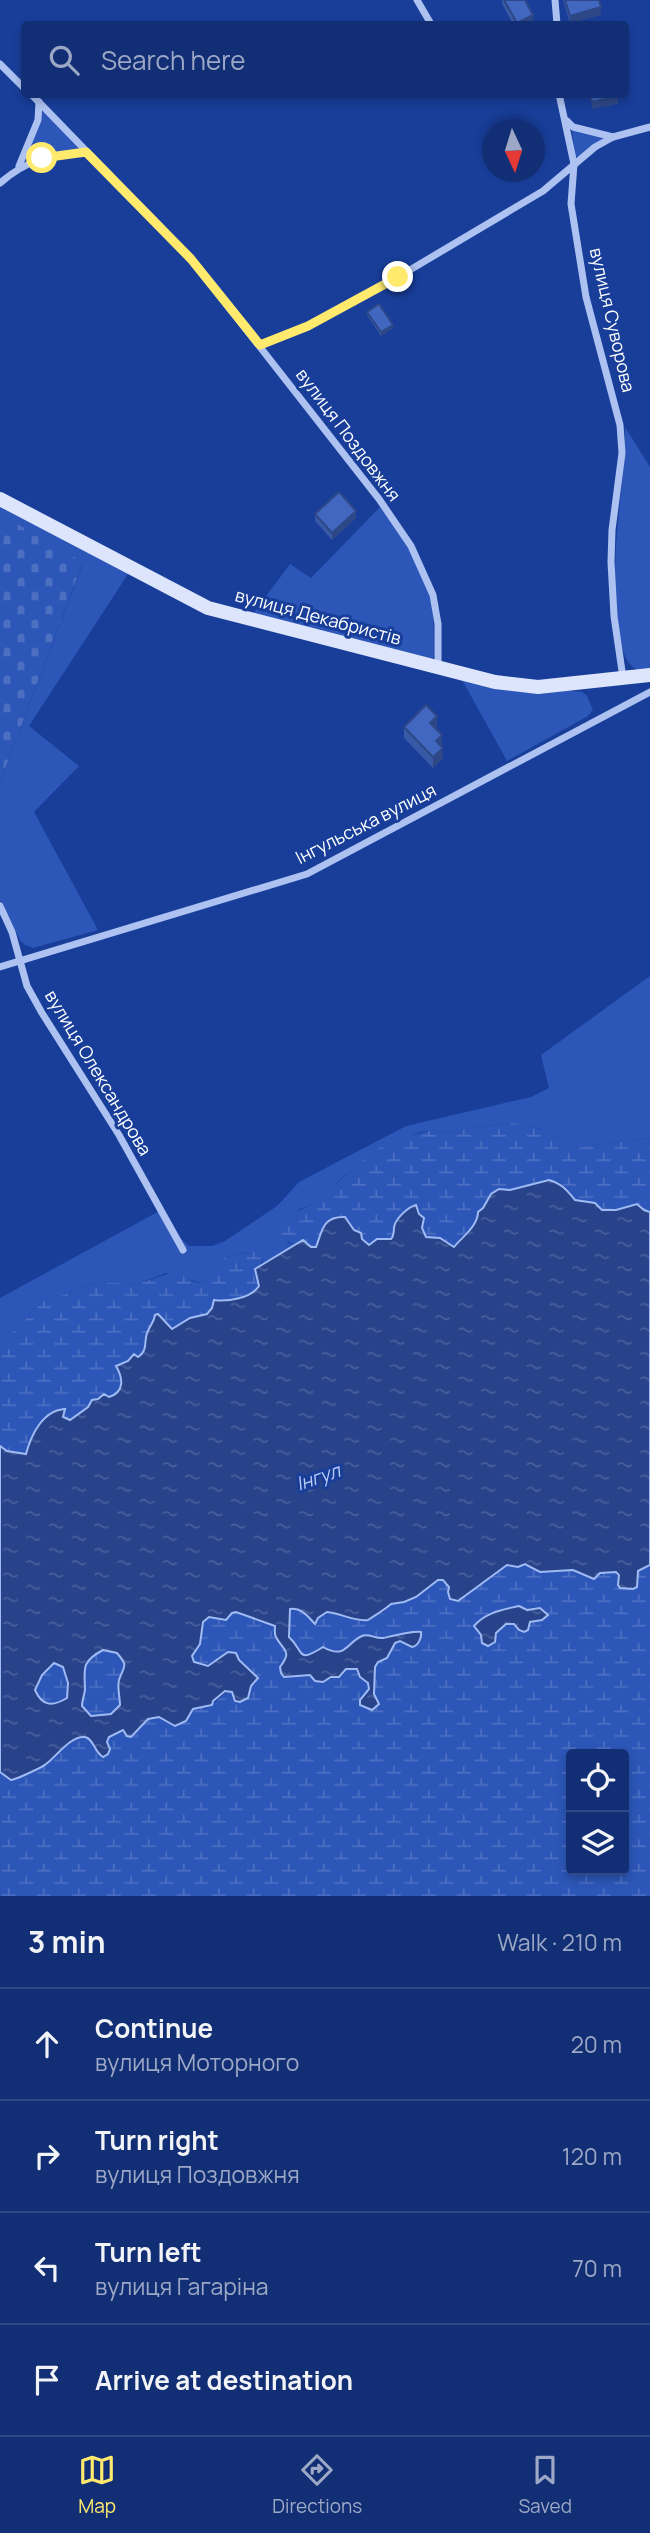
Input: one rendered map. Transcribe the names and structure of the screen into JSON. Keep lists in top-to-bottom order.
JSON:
{
  "streets": {
    "street": [
      "вулиця Суворова",
      "вулиця Поздовжня",
      "вулиця Декабристів",
      "Інгульська вулиця",
      "вулиця Олександрова"
    ]
  },
  "crossings": [
    ["вулиця Суворова", "вулиця Декабристів"],
    ["вулиця Поздовжня", "вулиця Декабристів"],
    ["Інгульська вулиця", "вулиця Олександрова"]
  ],
  "water": ["Інгул"],
  "north": "bottom",
  "page": {
    "search": "Search here",
    "heading": ["3 min", "Walk · 210 m"],
    "list": [
      ["Continue", "вулиця Моторного", "20 m"],
      ["Turn right", "вулиця Поздовжня", "120 m"],
      ["Turn left", "вулиця Гагаріна", "70 m"],
      "Arrive at destination"
    ],
    "nav": ["Map", "Directions", "Saved"]
  }
}
